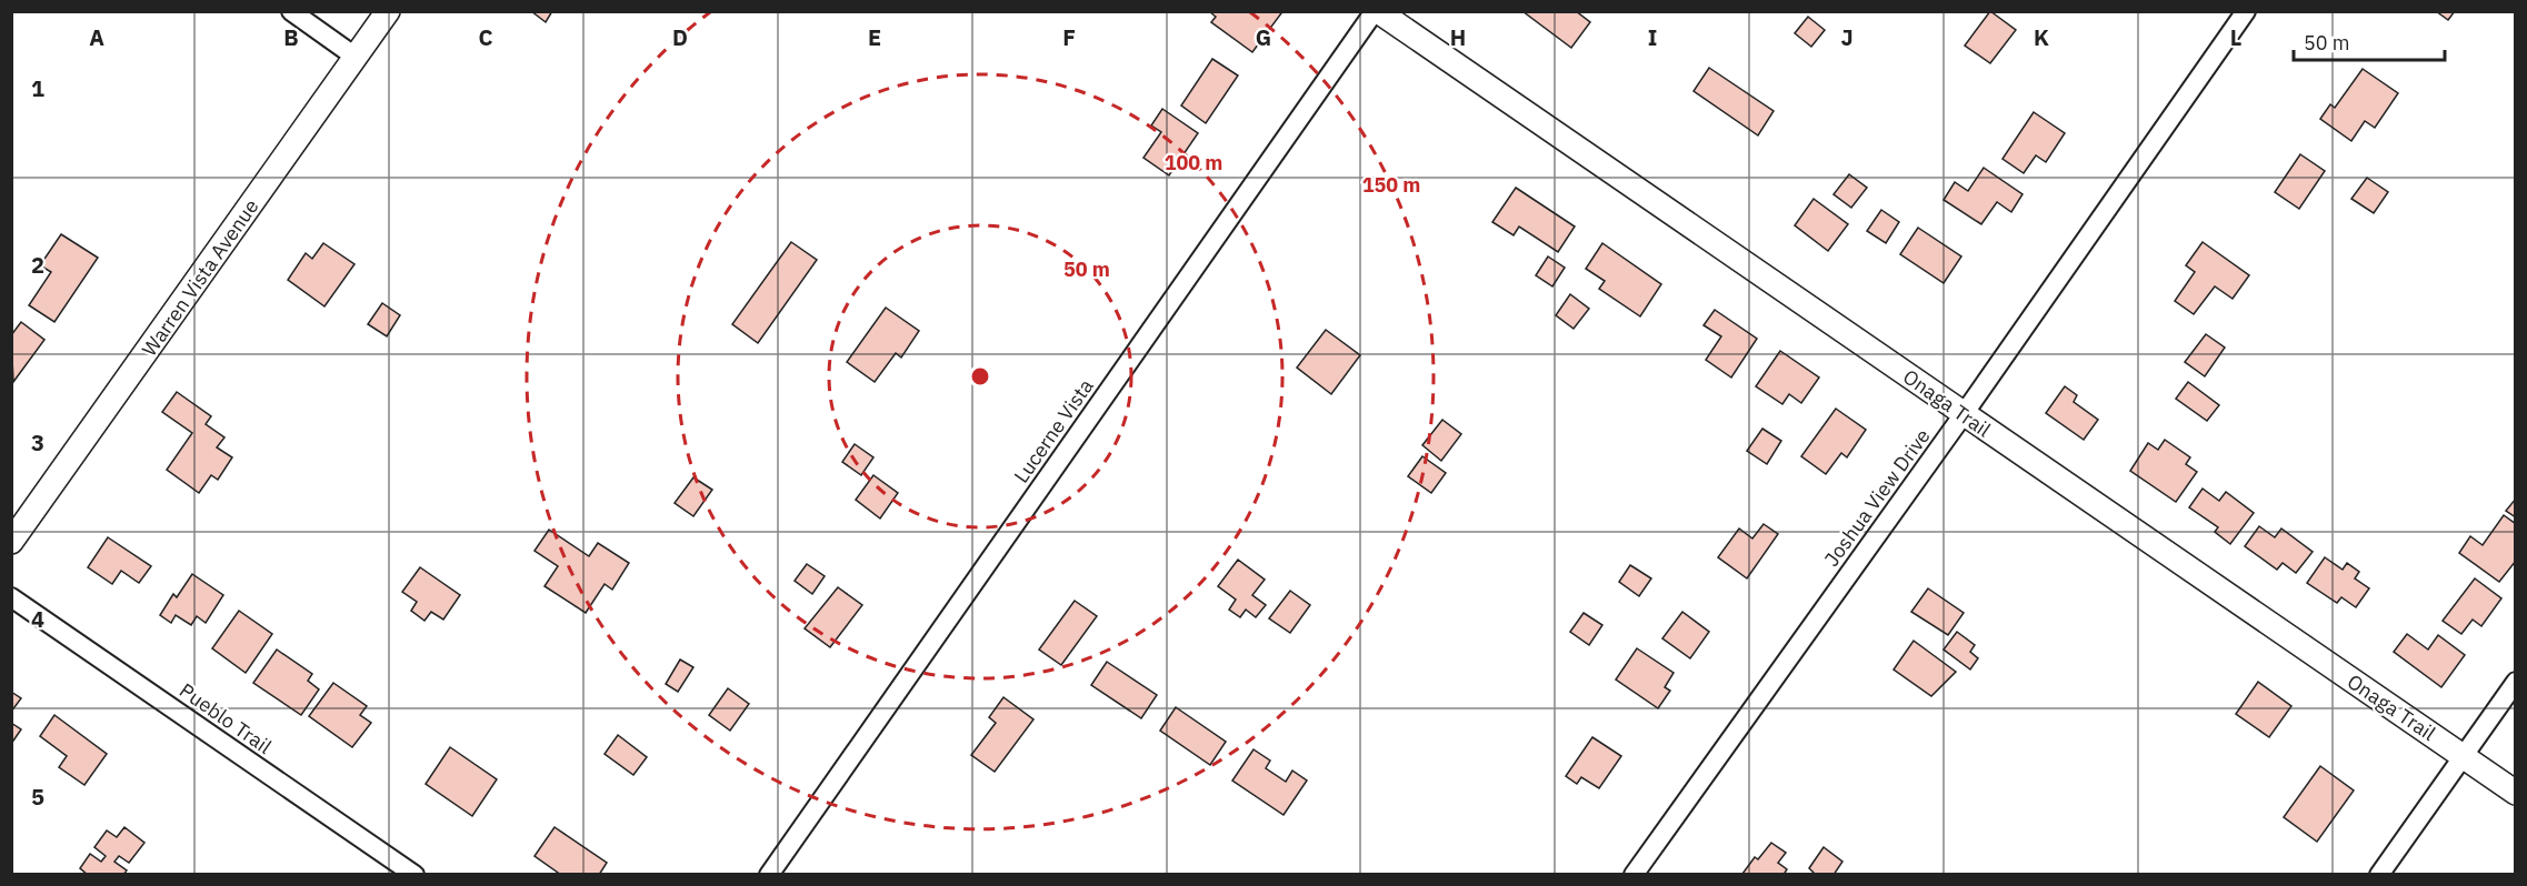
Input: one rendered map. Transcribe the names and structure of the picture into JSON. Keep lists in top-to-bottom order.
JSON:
{
  "streets": {
    "street": [
      "Warren Vista Avenue",
      "Onaga Trail",
      "Lucerne Vista",
      "Joshua View Drive",
      "Pueblo Trail"
    ]
  },
  "crossings": [
    ["Onaga Trail", "Lucerne Vista"],
    ["Onaga Trail", "Joshua View Drive"]
  ],
  "scale_bar": "50 m",
  "grid": {
    "columns": [
      "A",
      "B",
      "C",
      "D",
      "E",
      "F",
      "G",
      "H",
      "I",
      "J",
      "K",
      "L"
    ],
    "rows": [
      "1",
      "2",
      "3",
      "4",
      "5"
    ]
  },
  "rings": ["100 m", "150 m", "50 m"]
}
